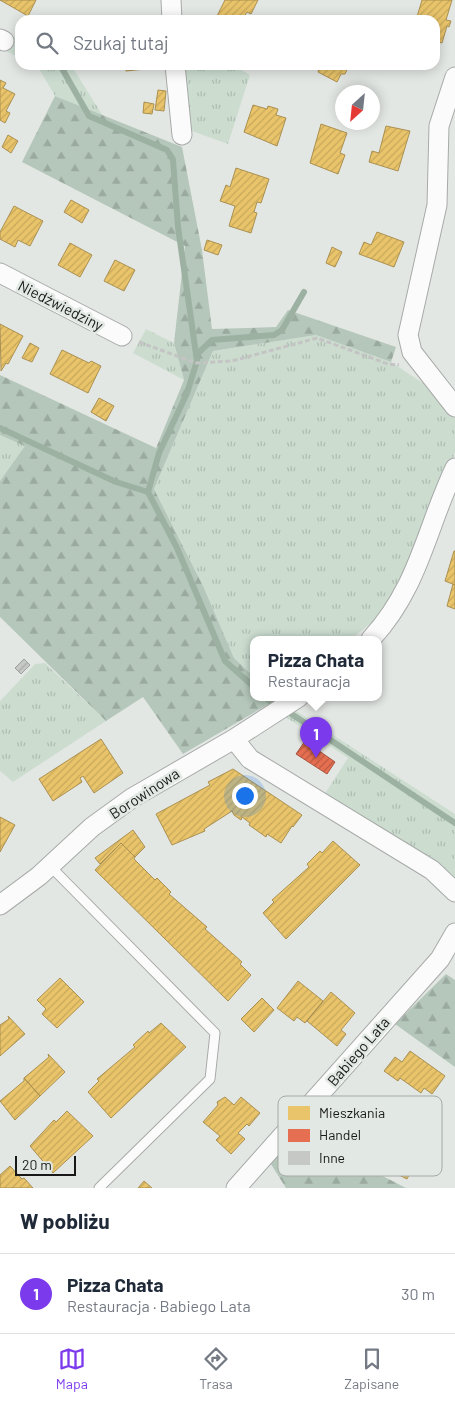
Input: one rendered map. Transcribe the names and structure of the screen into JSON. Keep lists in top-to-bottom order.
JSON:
{
  "streets": {
    "street": ["Niedźwiedziny", "Borowinowa", "Babiego Lata"]
  },
  "legend": ["Mieszkania", "Handel", "Inne"],
  "scale_bar": "20 m",
  "north": "bottom left",
  "page": {
    "search": "Szukaj tutaj",
    "popup": ["Pizza Chata", "Restauracja"],
    "pins": "1",
    "scale": "20 m",
    "heading": "W pobliżu",
    "list": [
      {
        "mark": "1",
        "name": "Pizza Chata",
        "note": "Restauracja · Babiego Lata",
        "value": "30 m"
      }
    ],
    "nav": ["Mapa", "Trasa", "Zapisane"]
  }
}
